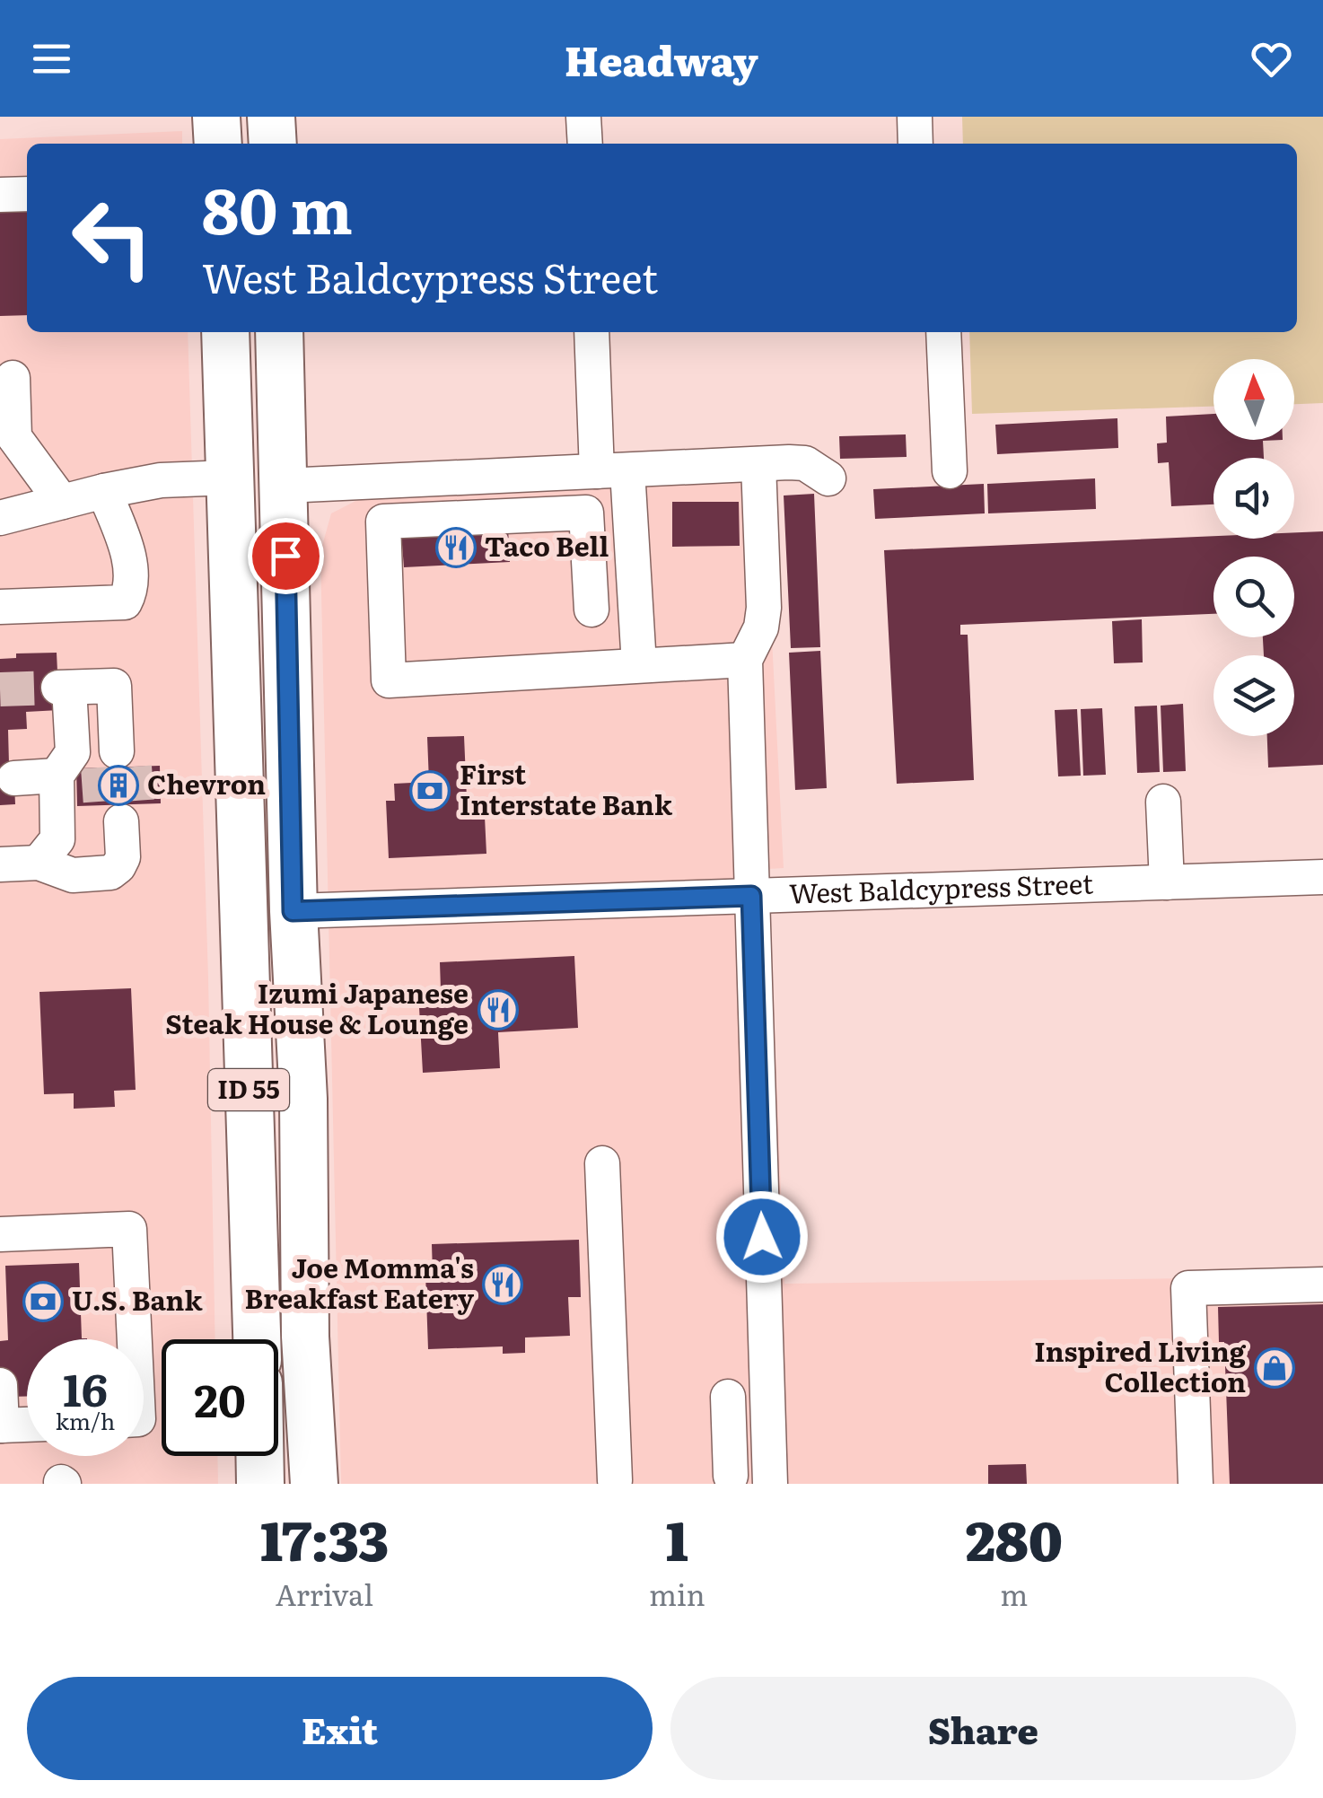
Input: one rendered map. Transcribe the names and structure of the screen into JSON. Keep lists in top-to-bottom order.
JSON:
{
  "streets": {
    "highway": ["ID 55"],
    "street": ["West Baldcypress Street"]
  },
  "crossings": [
    ["West Baldcypress Street", "ID 55"]
  ],
  "places": {
    "restaurant": ["Taco Bell", "Izumi Japanese Steak House & Lounge", "Joe Momma's Breakfast Eatery"],
    "building": ["Chevron"],
    "bank": ["First Interstate Bank", "U.S. Bank"],
    "shop": ["Inspired Living Collection"]
  },
  "north": "top",
  "page": {
    "header": "Headway",
    "turn": ["80 m", "West Baldcypress Street"],
    "speed": "16 km/h",
    "limit": "20",
    "eta": [
      "17:33",
      "Arrival",
      "1",
      "min",
      "280",
      "m"
    ],
    "buttons": ["Exit", "Share"]
  }
}
